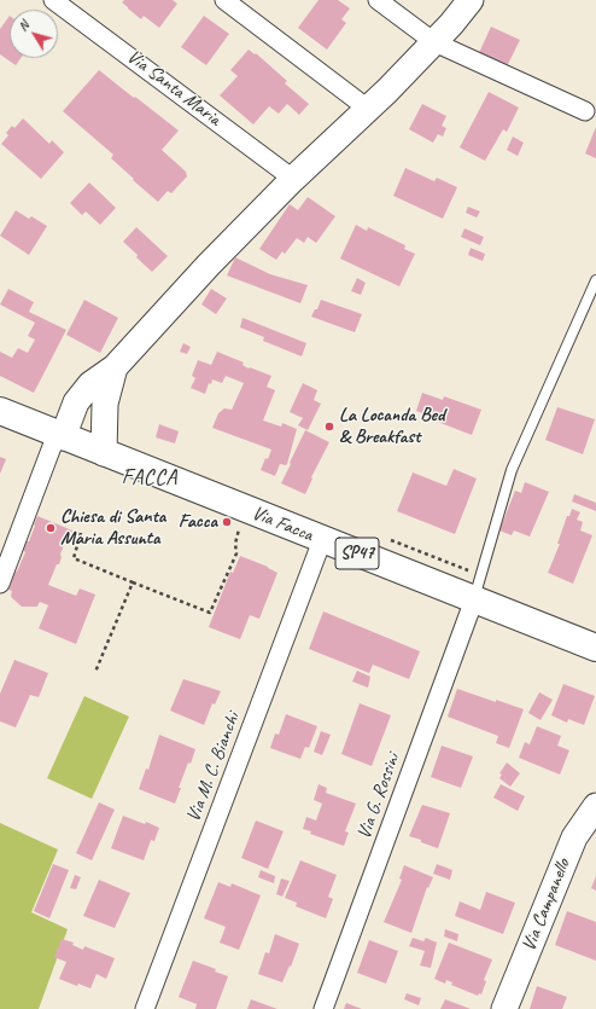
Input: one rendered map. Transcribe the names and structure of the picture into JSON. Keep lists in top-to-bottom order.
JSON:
{
  "streets": {
    "main road": ["Via Facca", "SP47", "Via Campanello"],
    "street": ["Via Santa Maria", "Via M. C. Bianchi", "Via G. Rossini"]
  },
  "crossings": [
    ["Via Facca", "Via M. C. Bianchi"],
    ["Via Facca", "Via G. Rossini"]
  ],
  "districts": ["FACCA"],
  "places": ["La Locanda Bed & Breakfast", "Facca", "Chiesa di Santa Maria Assunta"],
  "north": "top left"
}
